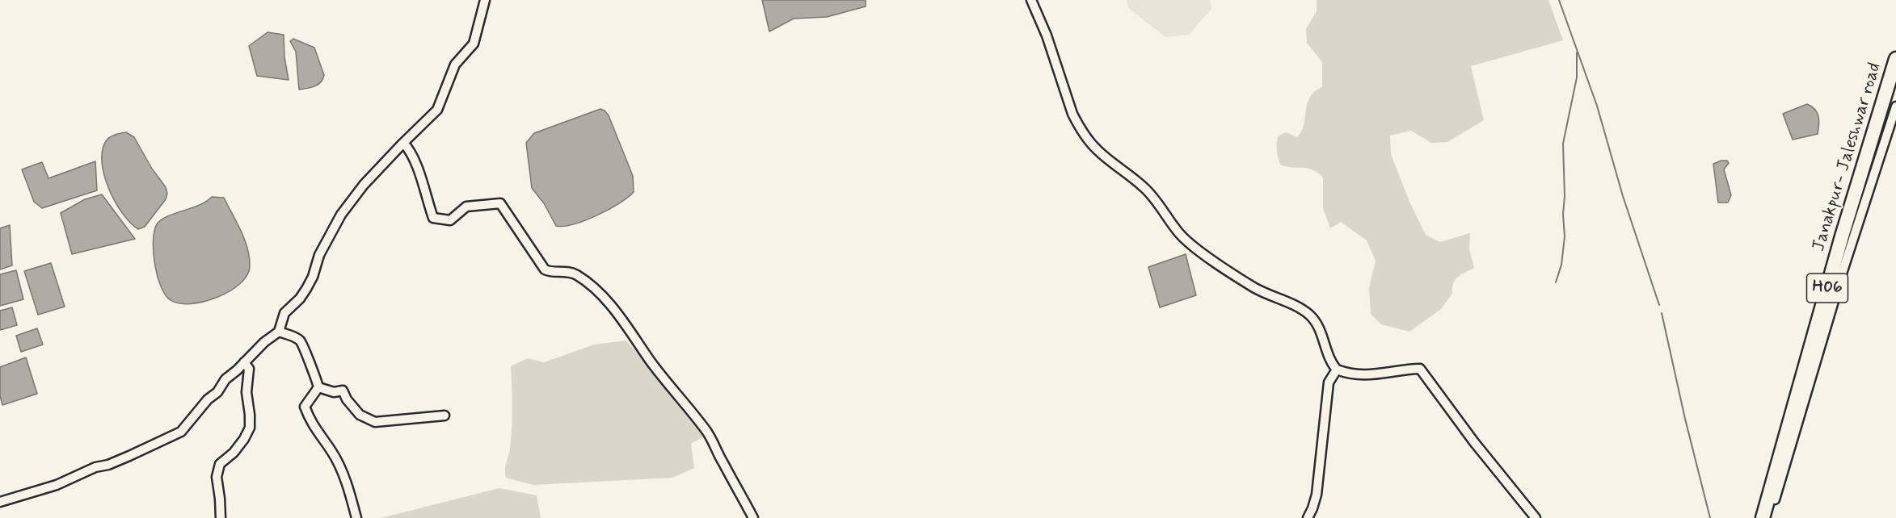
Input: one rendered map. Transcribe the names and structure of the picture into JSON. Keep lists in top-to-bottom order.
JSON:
{
  "streets": {
    "highway": ["Janakpur- Jaleshwar road", "H06"]
  }
}
